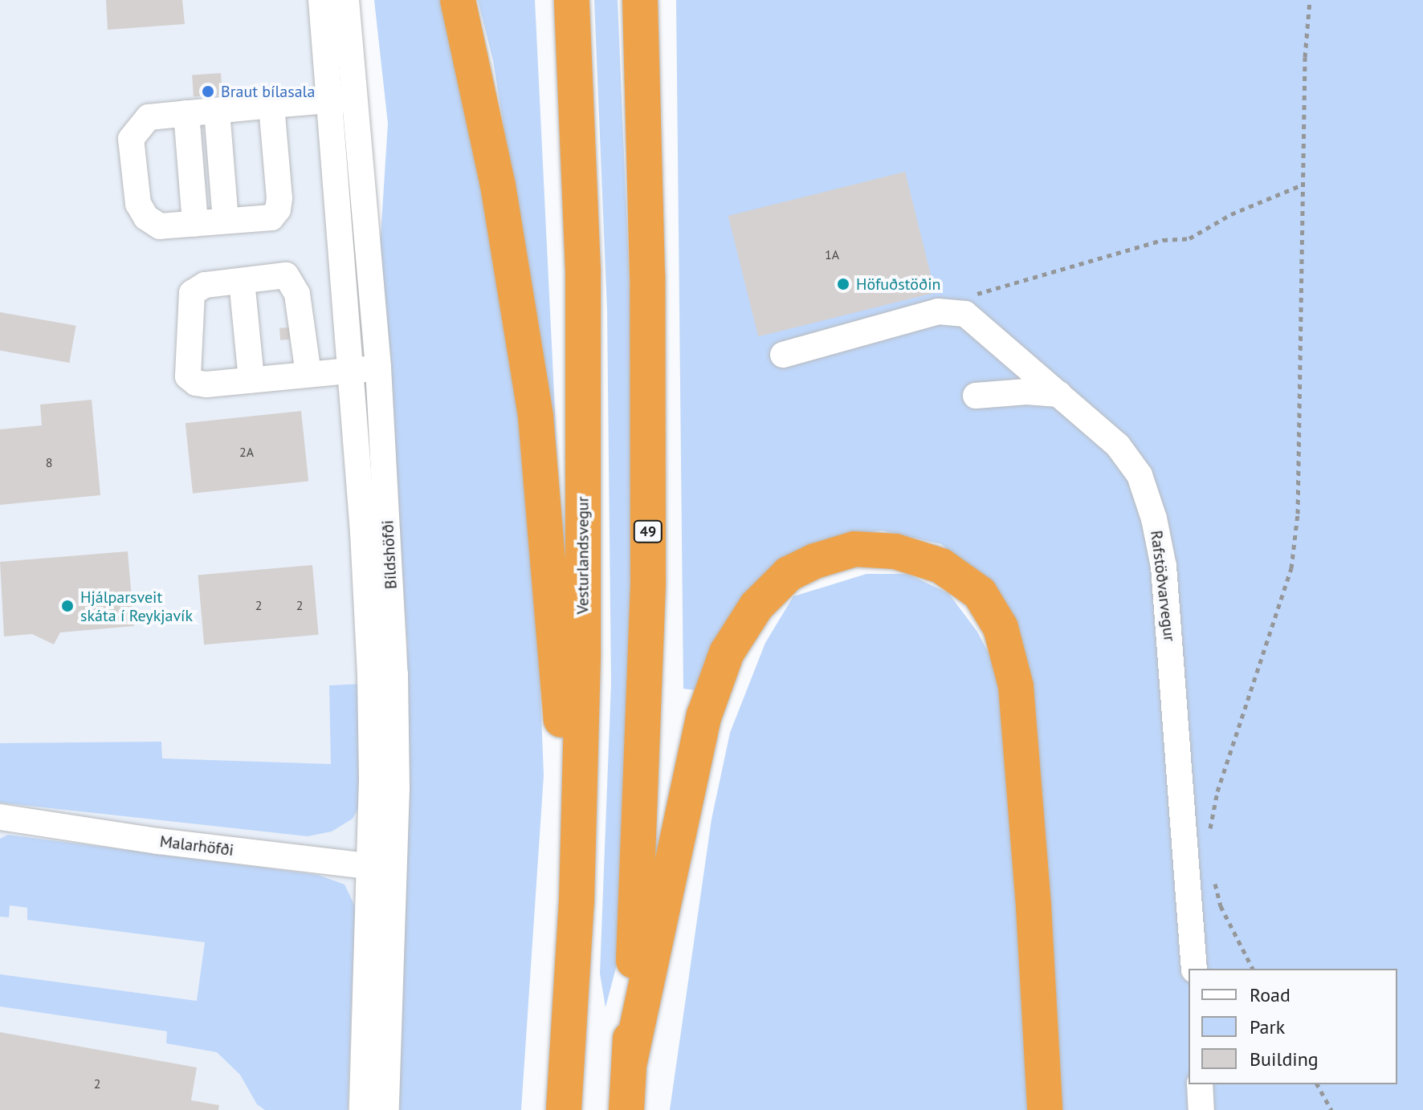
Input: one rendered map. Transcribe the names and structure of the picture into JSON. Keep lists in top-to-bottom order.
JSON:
{
  "streets": {
    "highway": ["49", "Vesturlandsvegur"],
    "street": ["Bíldshöfði", "Rafstöðvarvegur", "Malarhöfði"]
  },
  "crossings": [
    ["Bíldshöfði", "Malarhöfði"]
  ],
  "places": ["Braut bílasala", "Höfuðstöðin", "Hjálparsveit skáta í Reykjavík"],
  "house_numbers": [
    "1A",
    "2A",
    "8",
    "2",
    "2",
    "2"
  ],
  "legend": ["Road", "Park", "Building"]
}
